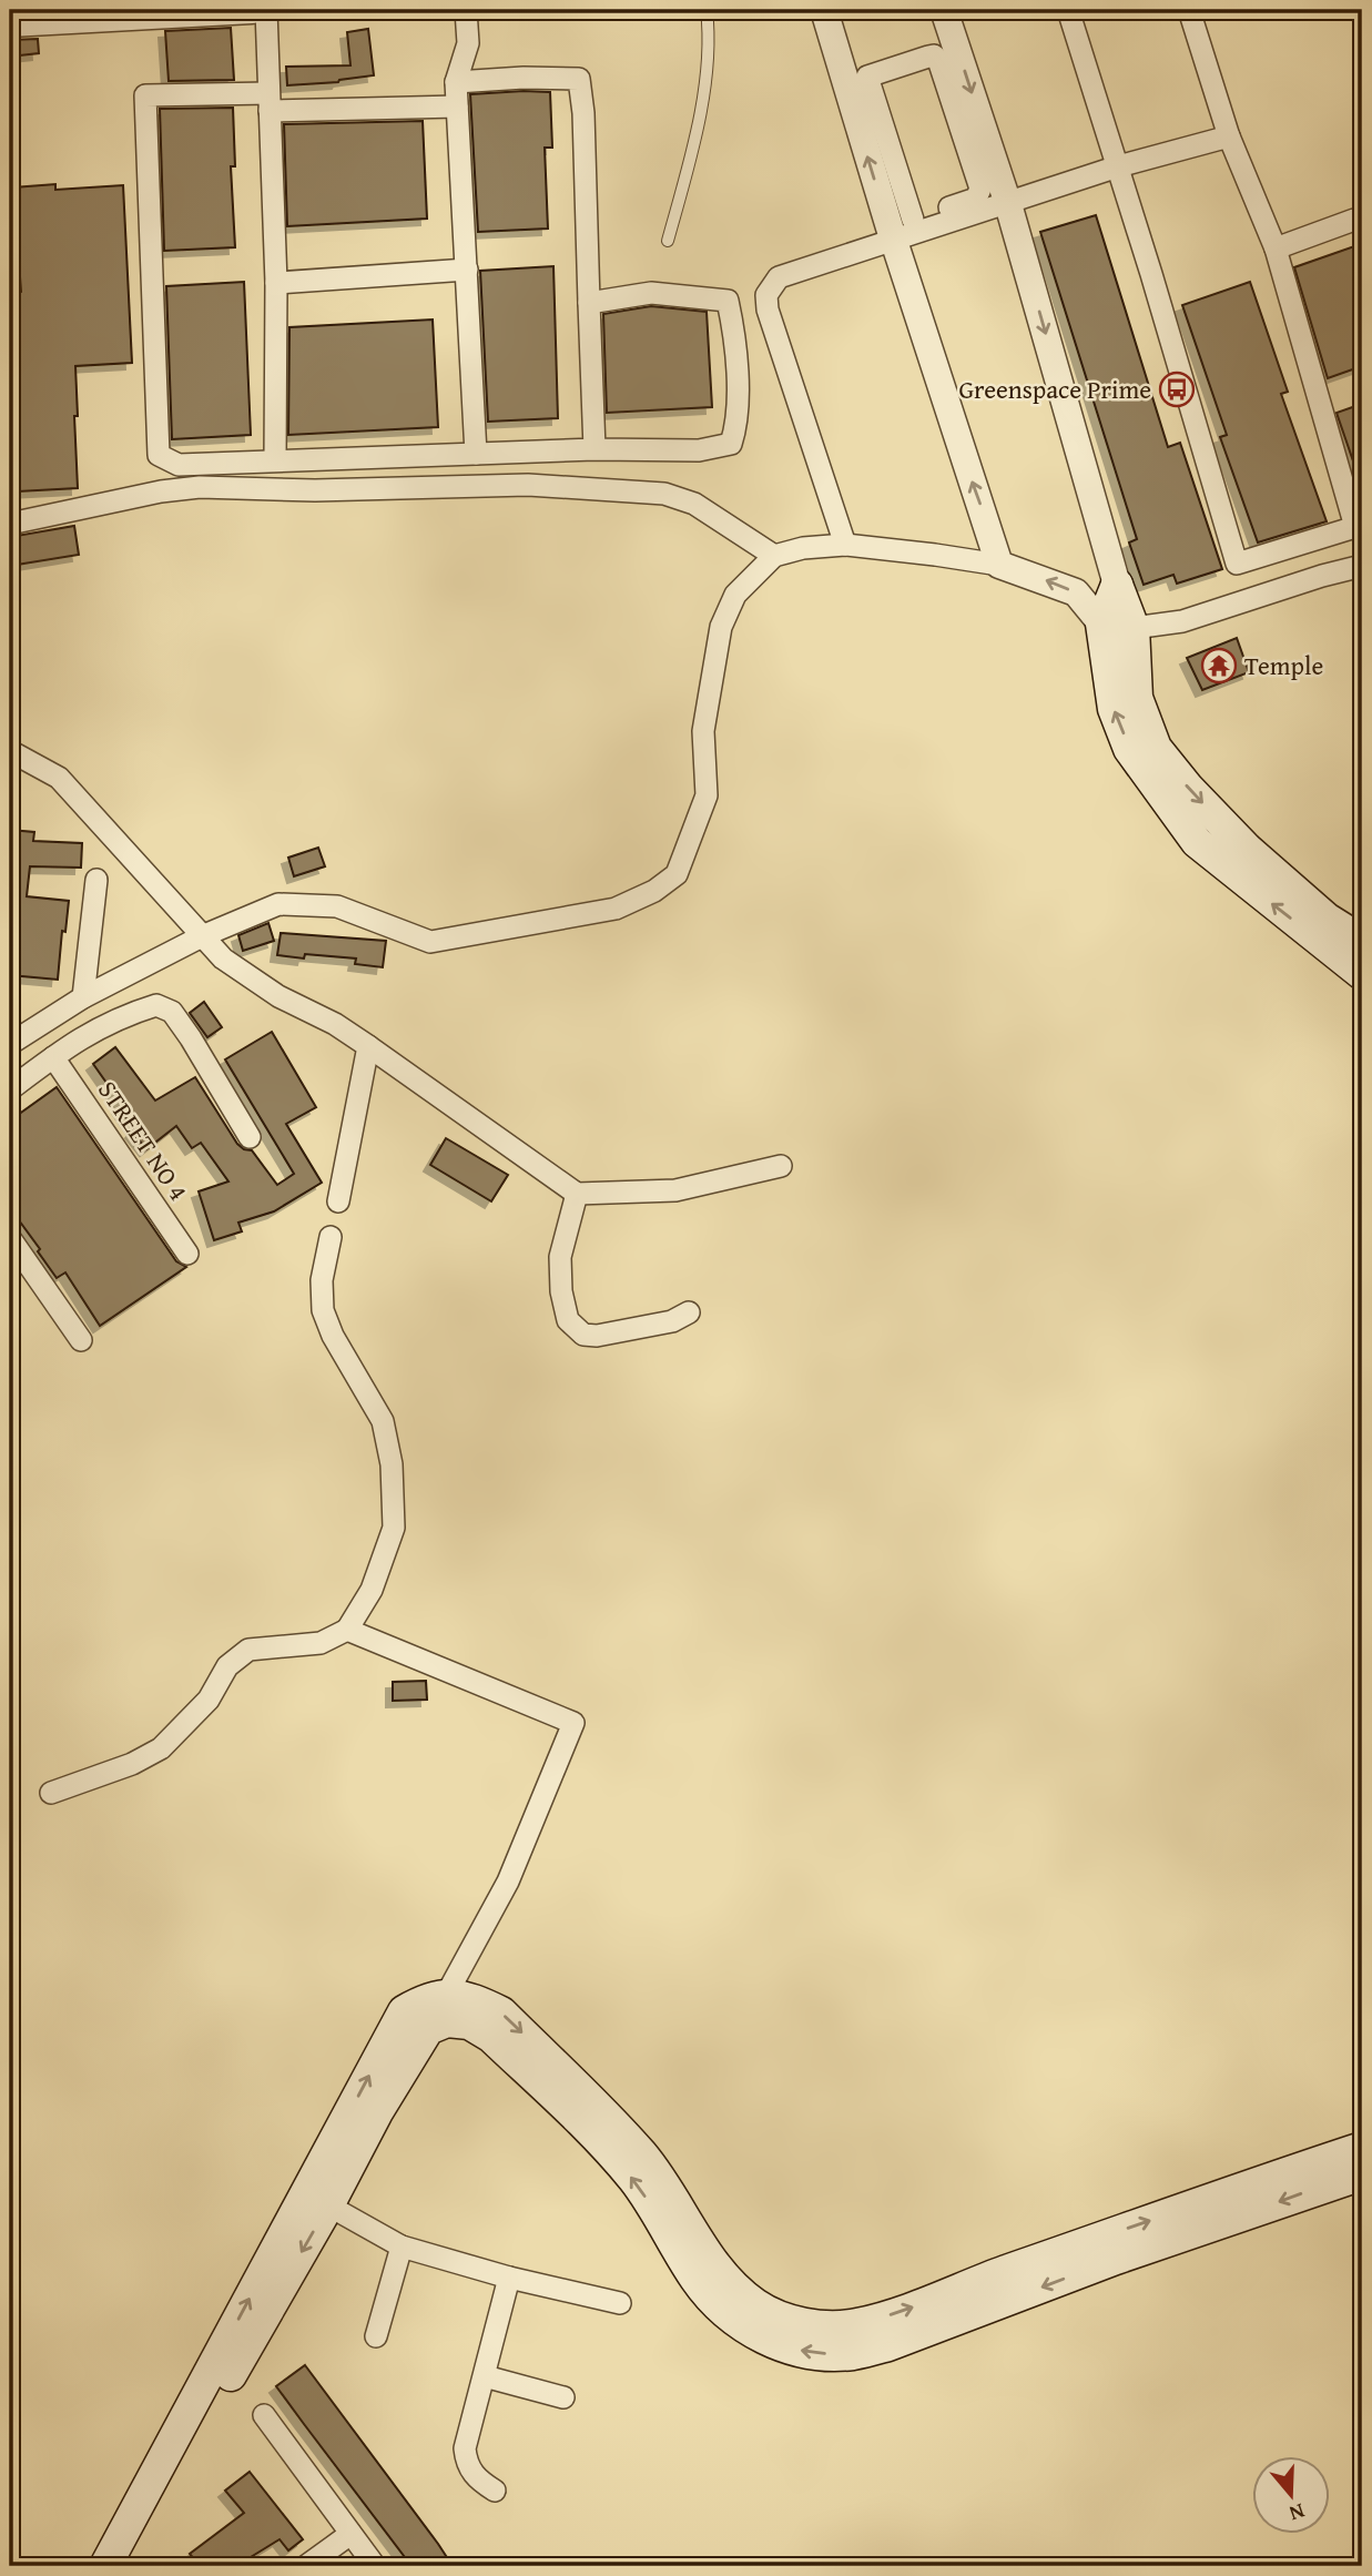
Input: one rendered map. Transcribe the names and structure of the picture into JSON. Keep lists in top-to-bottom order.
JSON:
{
  "streets": {
    "street": ["STREET NO 4"]
  },
  "places": {
    "bus stop": ["Greenspace Prime"],
    "temple": ["Temple"]
  },
  "north": "bottom"
}
